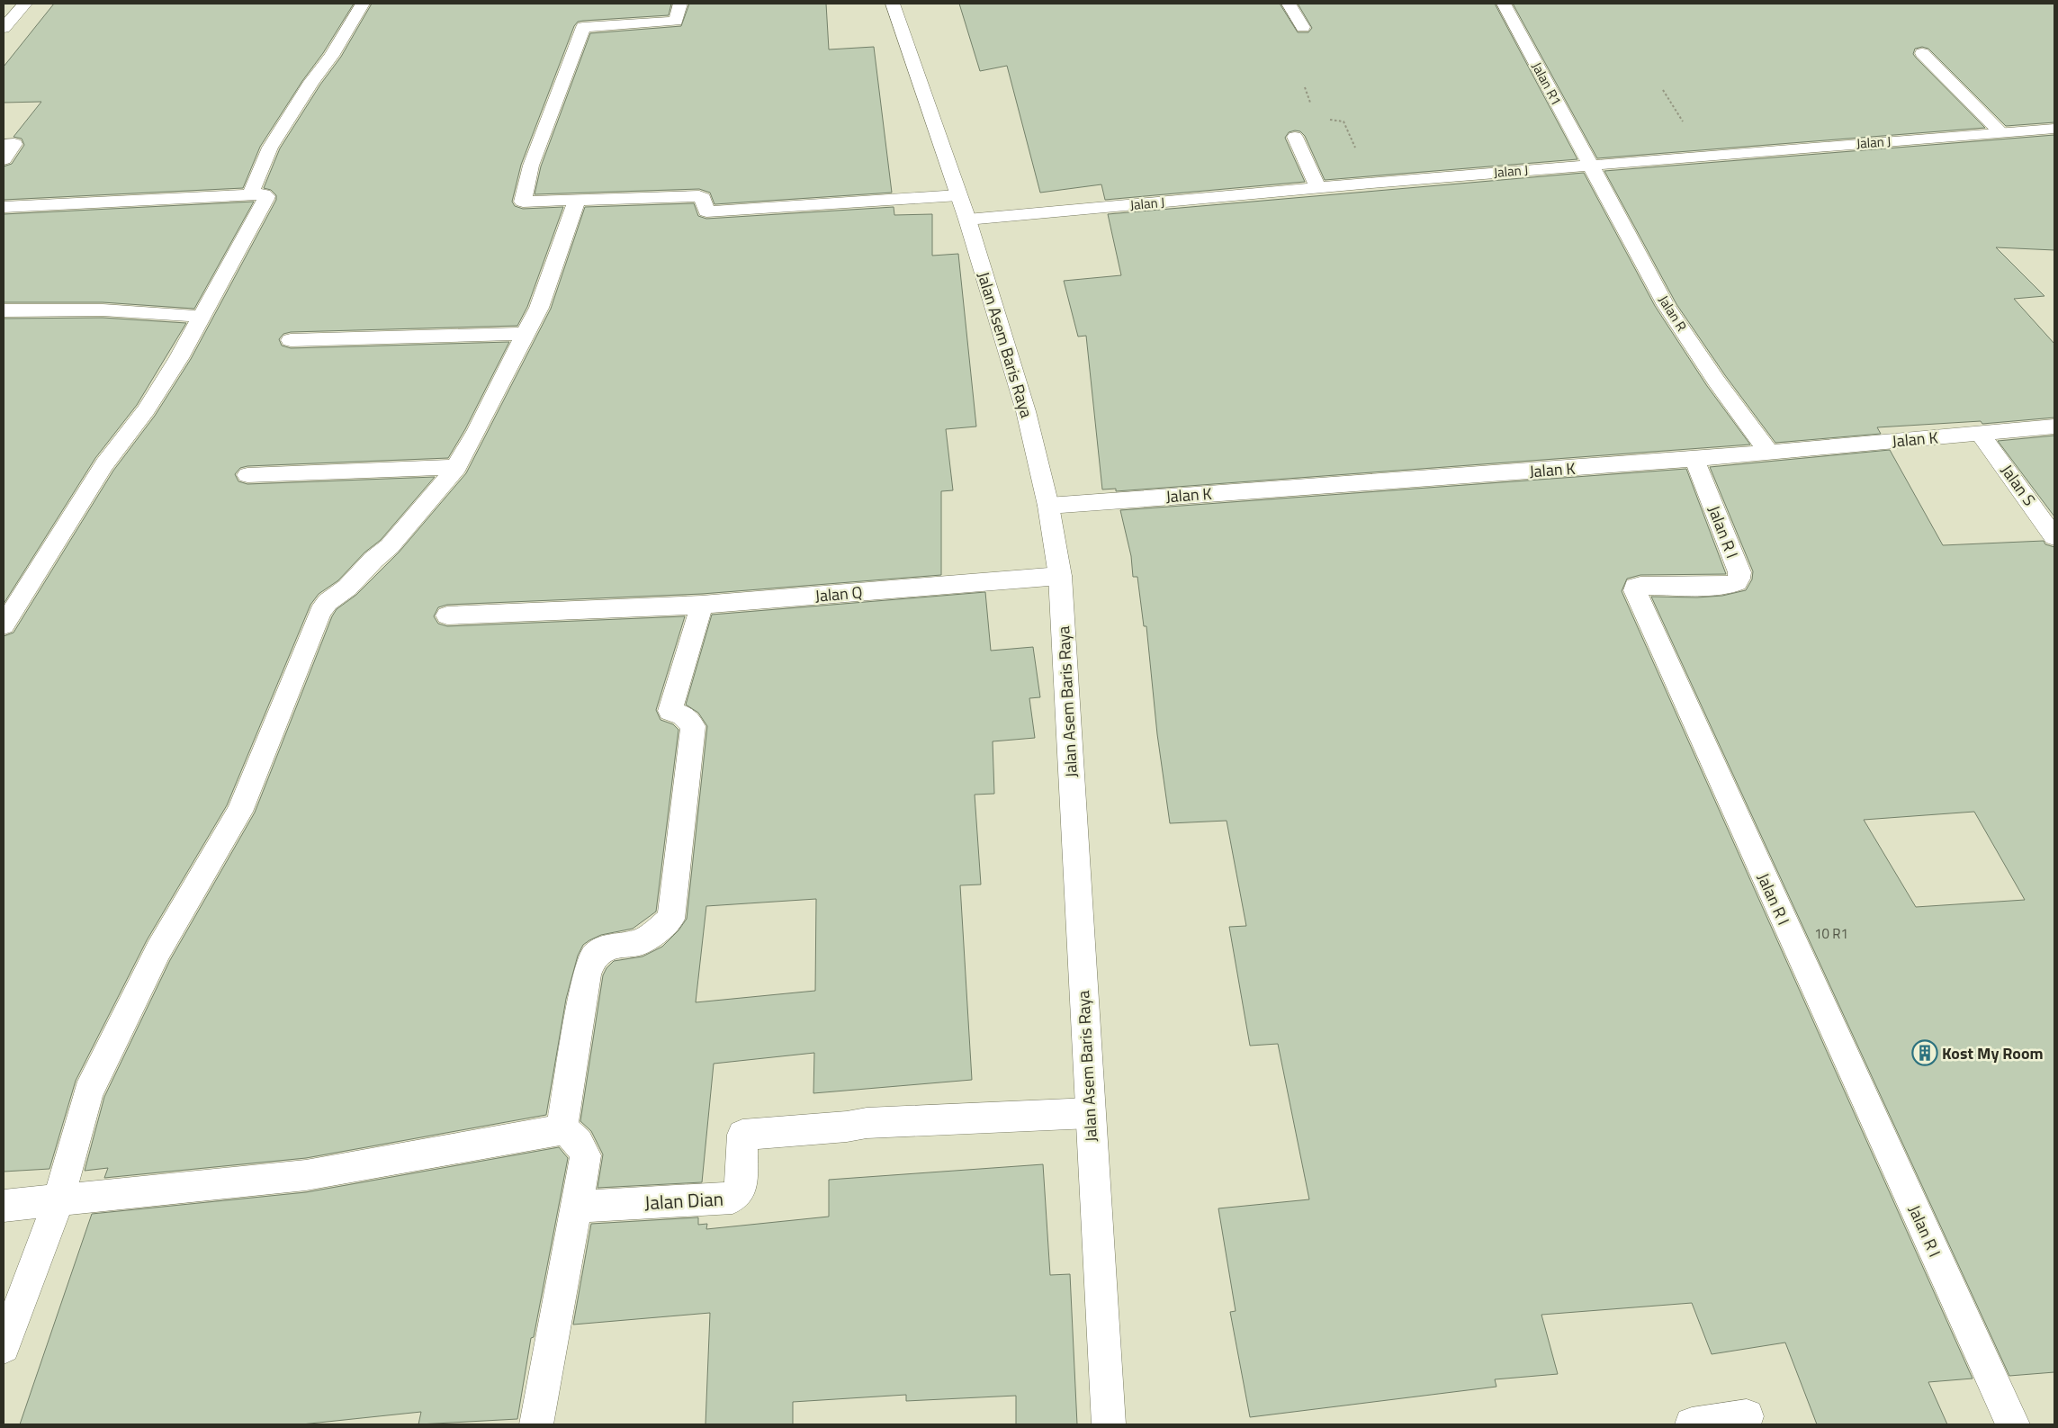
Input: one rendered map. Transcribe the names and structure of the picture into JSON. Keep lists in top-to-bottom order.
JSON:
{
  "streets": {
    "street": [
      "Jalan R1",
      "Jalan J",
      "Jalan R",
      "Jalan Asem Baris Raya",
      "Jalan K",
      "Jalan S",
      "Jalan R I",
      "Jalan Q",
      "Jalan Dian"
    ]
  },
  "crossings": [
    ["Jalan R1", "Jalan J"],
    ["Jalan R1", "Jalan R"],
    ["Jalan J", "Jalan R"],
    ["Jalan J", "Jalan Asem Baris Raya"],
    ["Jalan R", "Jalan K"],
    ["Jalan Asem Baris Raya", "Jalan K"],
    ["Jalan Asem Baris Raya", "Jalan Q"],
    ["Jalan Asem Baris Raya", "Jalan Dian"],
    ["Jalan K", "Jalan S"],
    ["Jalan K", "Jalan R I"]
  ],
  "places": {
    "building": ["Kost My Room"]
  },
  "house_numbers": ["10 R1"]
}
